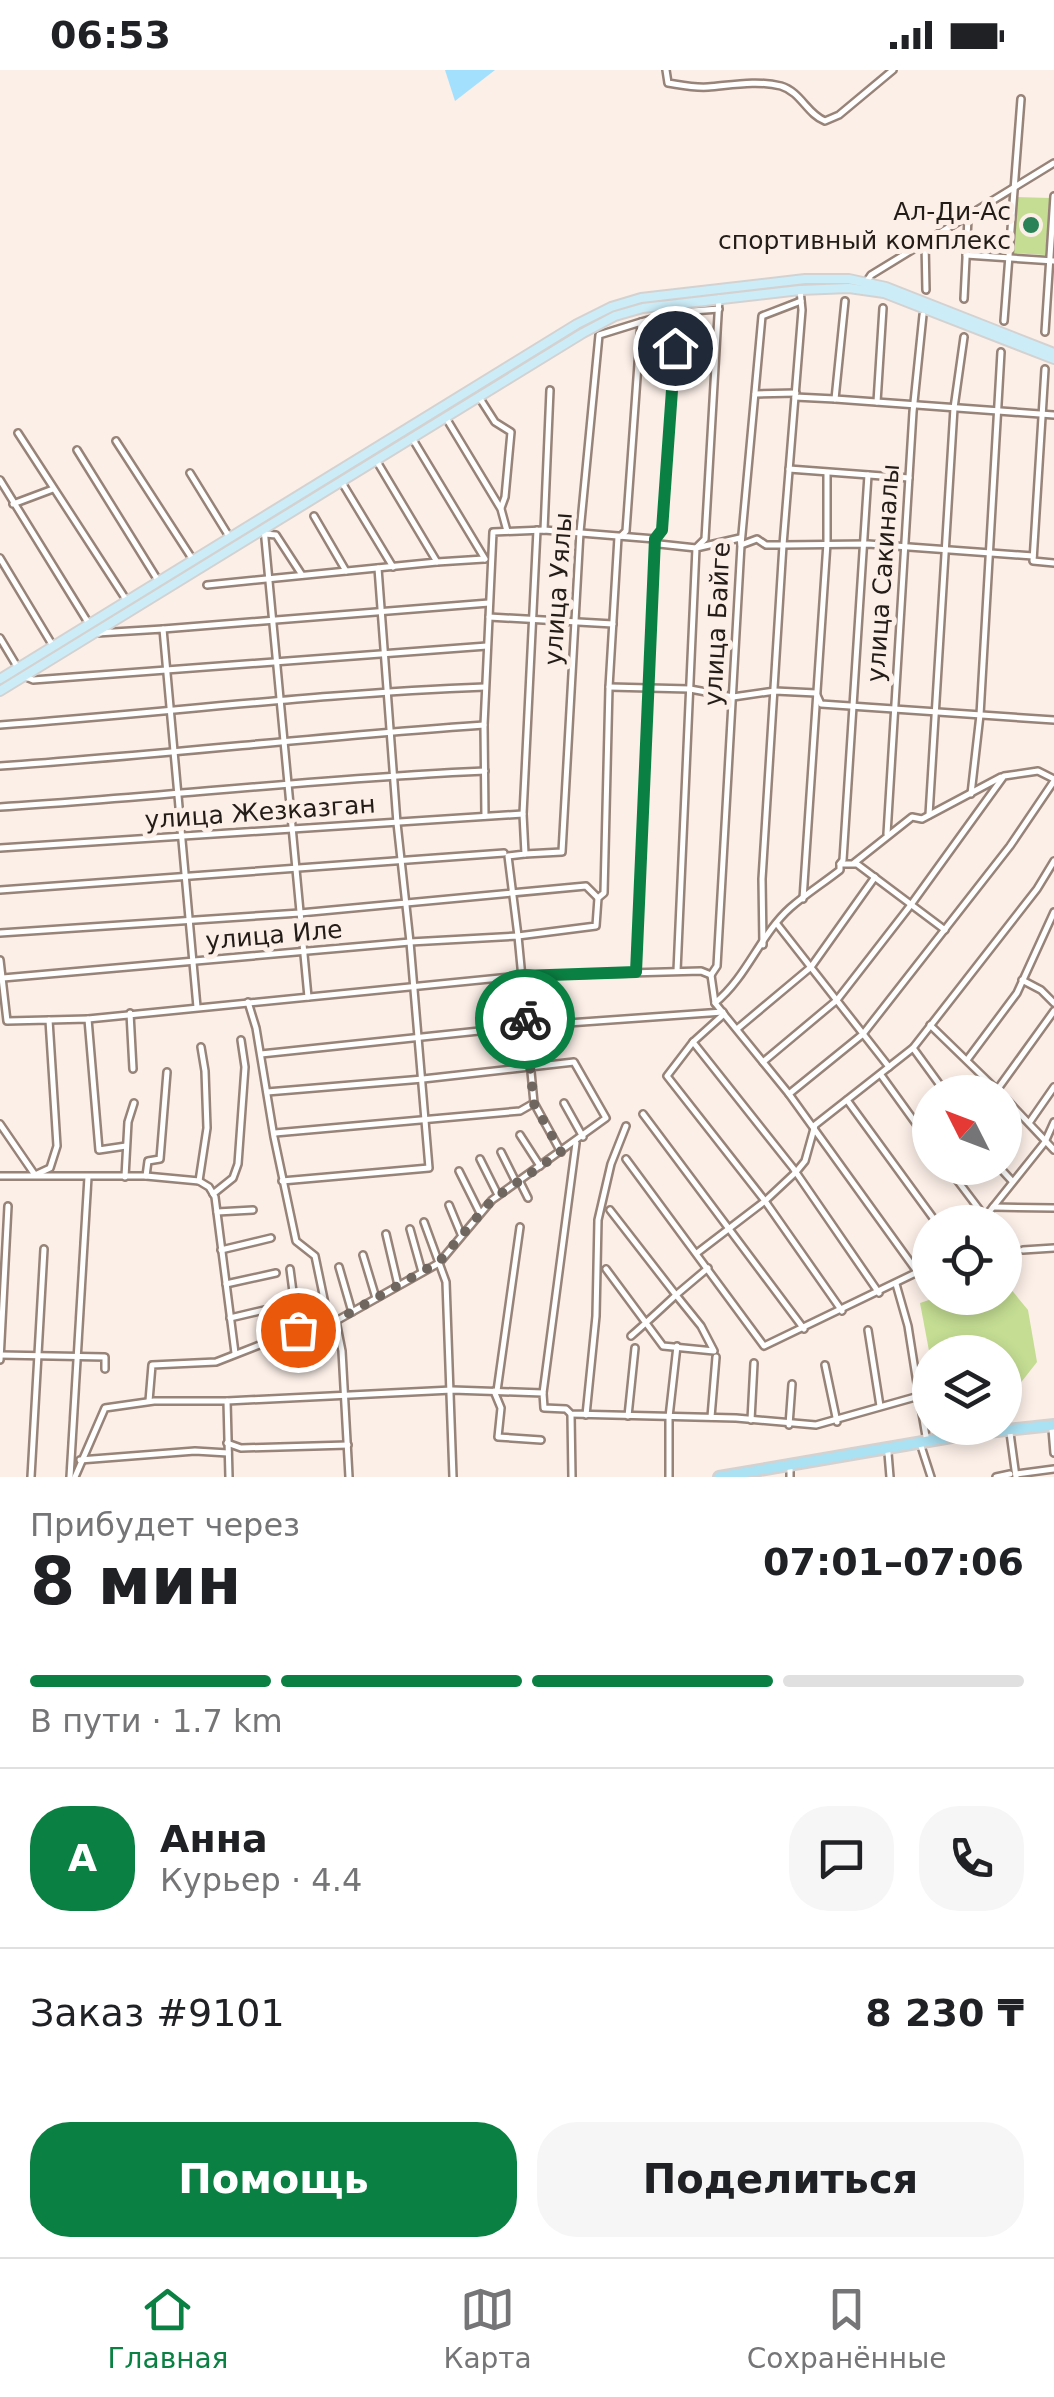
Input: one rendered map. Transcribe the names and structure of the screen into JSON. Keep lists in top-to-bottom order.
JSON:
{
  "streets": {
    "street": [
      "улица Сакиналы",
      "улица Уялы",
      "улица Байге",
      "улица Жезказган",
      "улица Иле"
    ]
  },
  "places": ["Ал-Ди-Ас спортивный комплекс"],
  "north": "top left",
  "page": {
    "status": "06:53",
    "heading": ["8 мин", "Прибудет через", "07:01–07:06"],
    "panel": [
      "Анна",
      "Курьер · 4.4",
      "Заказ #9101",
      "8 230 ₸"
    ],
    "bar": "В пути · 1.7 km",
    "round": "А",
    "buttons": ["Помощь", "Поделиться"],
    "tabs": ["Главная", "Карта", "Сохранённые"]
  }
}
